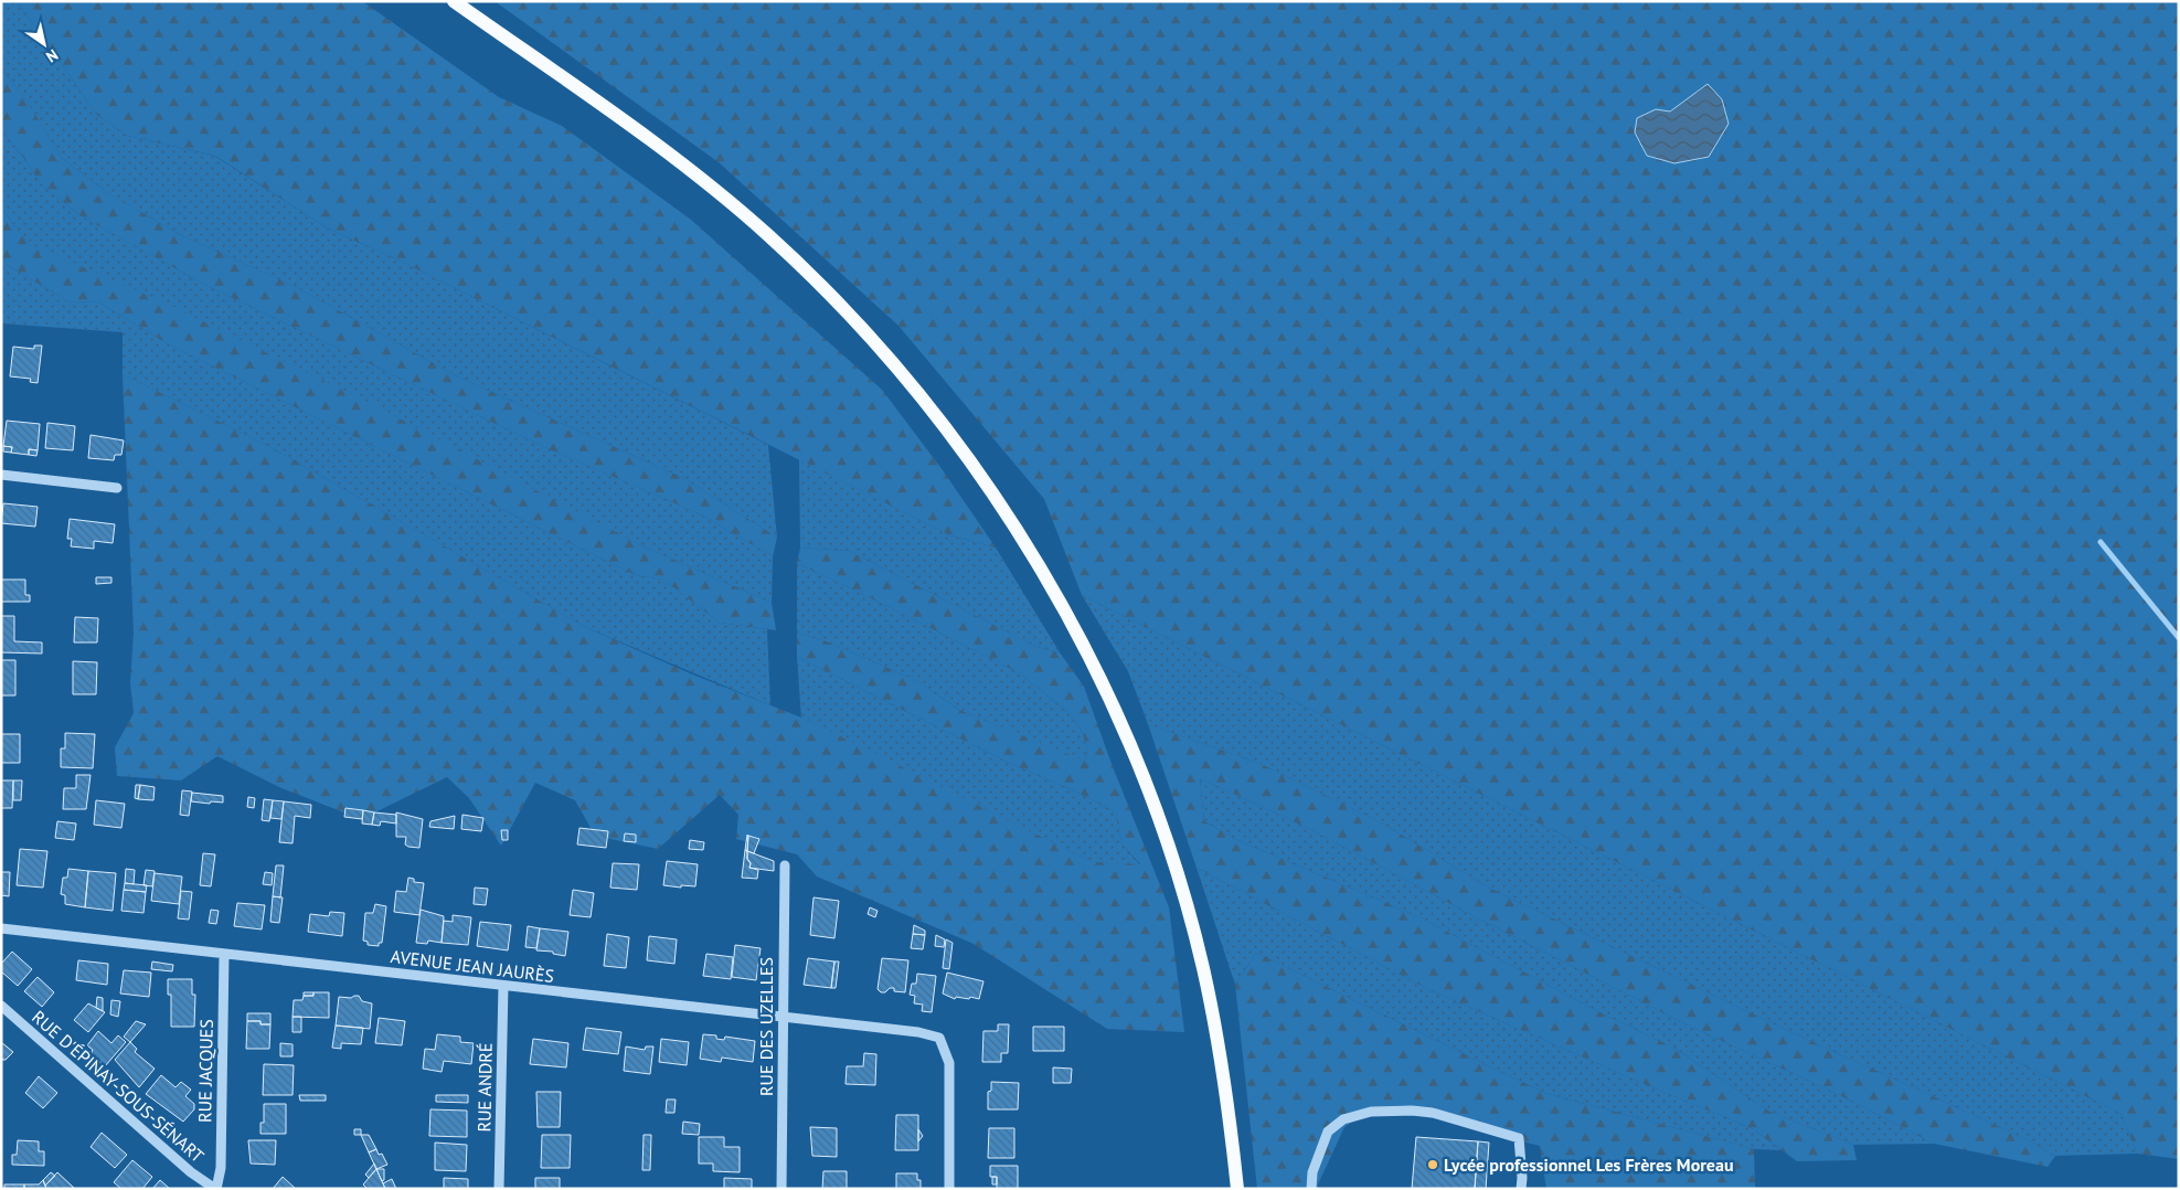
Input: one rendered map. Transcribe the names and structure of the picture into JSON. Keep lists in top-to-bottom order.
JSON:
{
  "streets": {
    "street": [
      "AVENUE JEAN JAURÈS",
      "RUE DES UZELLES",
      "RUE JACQUES",
      "RUE D'ÉPINAY-SOUS-SÉNART",
      "RUE ANDRÉ"
    ]
  },
  "crossings": [
    ["AVENUE JEAN JAURÈS", "RUE DES UZELLES"],
    ["AVENUE JEAN JAURÈS", "RUE JACQUES"],
    ["AVENUE JEAN JAURÈS", "RUE ANDRÉ"],
    ["RUE JACQUES", "RUE D'ÉPINAY-SOUS-SÉNART"]
  ],
  "places": ["Lycée professionnel Les Frères Moreau"],
  "north": "bottom right"
}
